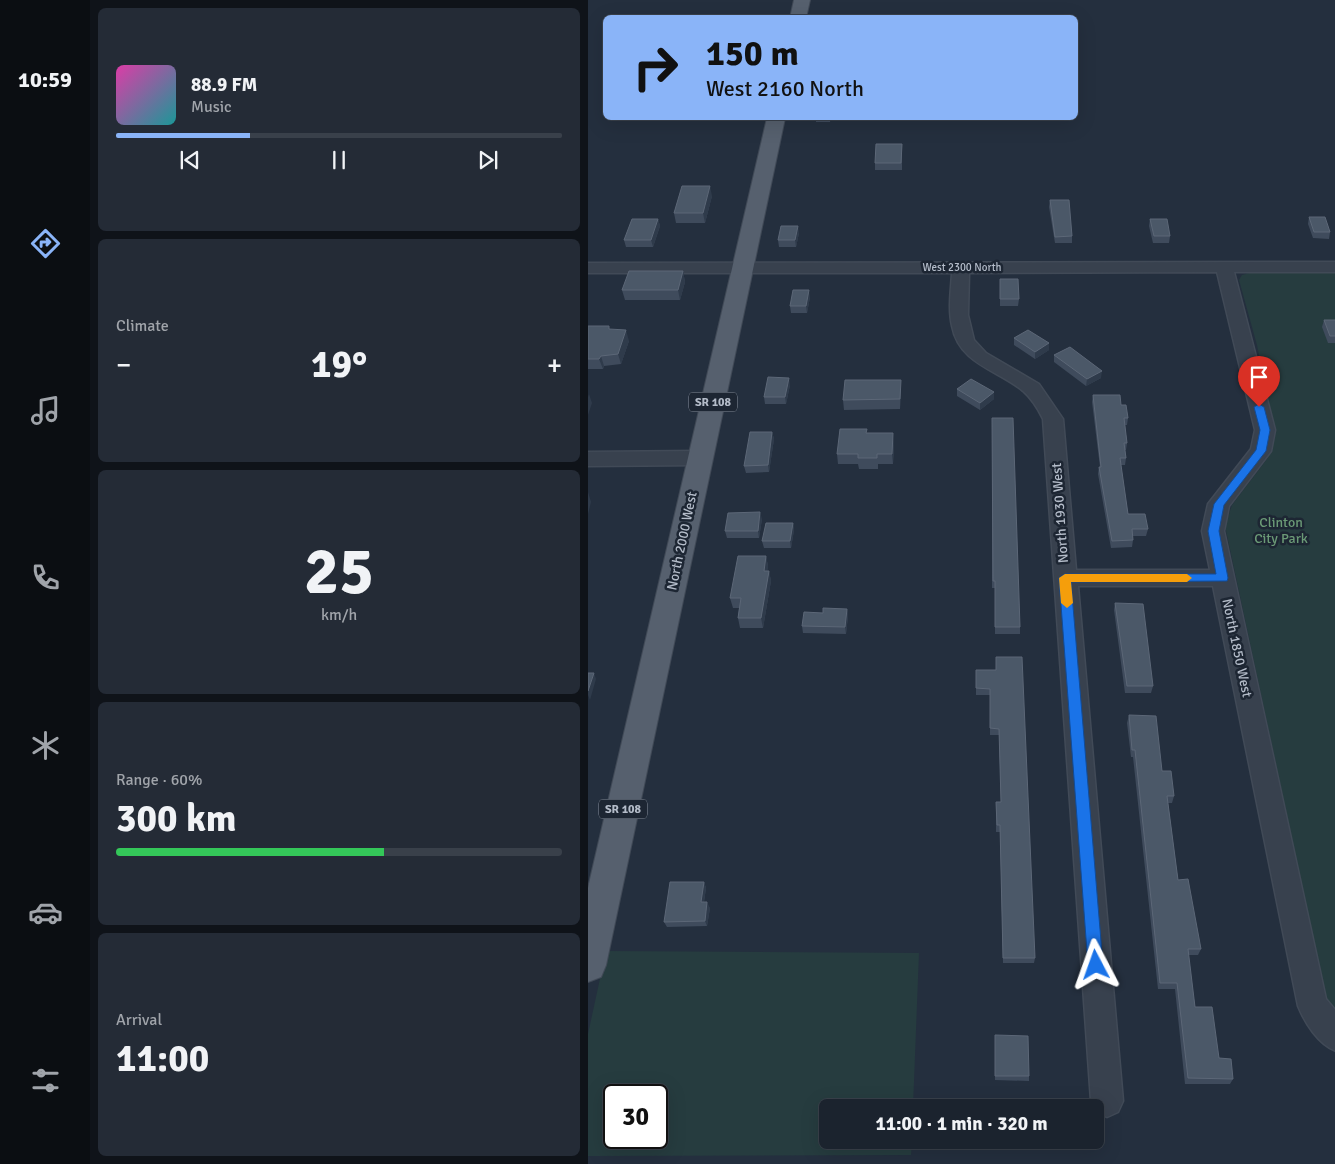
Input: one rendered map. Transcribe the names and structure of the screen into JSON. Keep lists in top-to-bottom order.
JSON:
{
  "streets": {
    "main road": ["SR 108", "North 2000 West"],
    "street": ["West 2300 North", "North 1930 West", "North 1850 West"]
  },
  "crossings": [
    ["West 2300 North", "North 1930 West"],
    ["West 2300 North", "North 2000 West"],
    ["West 2300 North", "North 1850 West"]
  ],
  "parks": ["Clinton City Park"],
  "page": {
    "tabs": "10:59",
    "turn": ["150 m", "West 2160 North"],
    "song": ["88.9 FM", "Music"],
    "tile": [
      "Climate",
      ["25", "km/h"],
      ["Range · 60%", "300 km"],
      ["Arrival", "11:00"]
    ],
    "heat": ["−", "19°", "+"],
    "limit": "30",
    "trip": "11:00 · 1 min · 320 m"
  }
}
